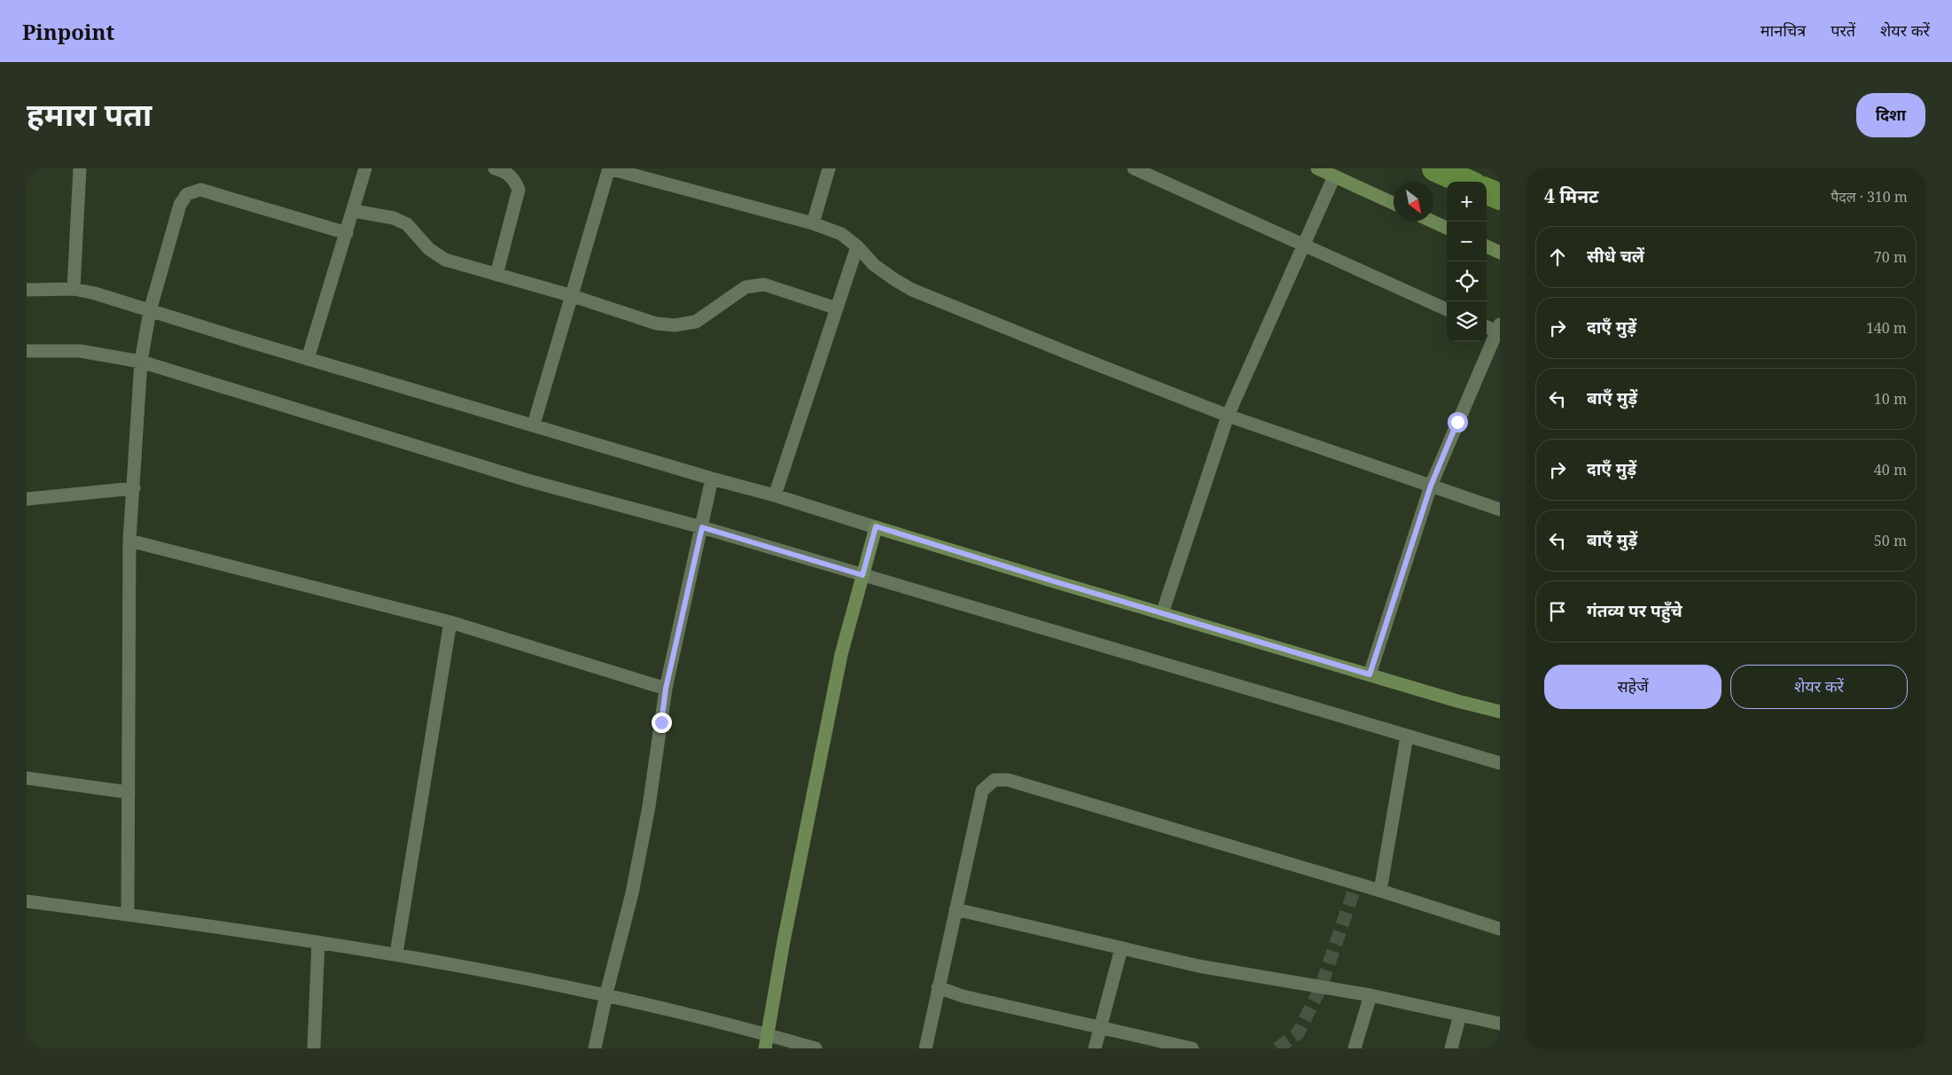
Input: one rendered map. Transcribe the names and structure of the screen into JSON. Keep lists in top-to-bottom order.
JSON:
{
  "north": "bottom right",
  "page": {
    "header": "Pinpoint",
    "nav": ["मानचित्र", "परतें", "शेयर करें"],
    "title": "हमारा पता",
    "buttons": [
      "दिशा",
      ["सहेजें", "शेयर करें"]
    ],
    "heading": ["4 मिनट", "पैदल · 310 m"],
    "map_buttons": ["+", "−"],
    "list": [
      ["सीधे चलें", "70 m"],
      ["दाएँ मुड़ें", "140 m"],
      ["बाएँ मुड़ें", "10 m"],
      ["दाएँ मुड़ें", "40 m"],
      ["बाएँ मुड़ें", "50 m"],
      "गंतव्य पर पहुँचे"
    ]
  }
}
